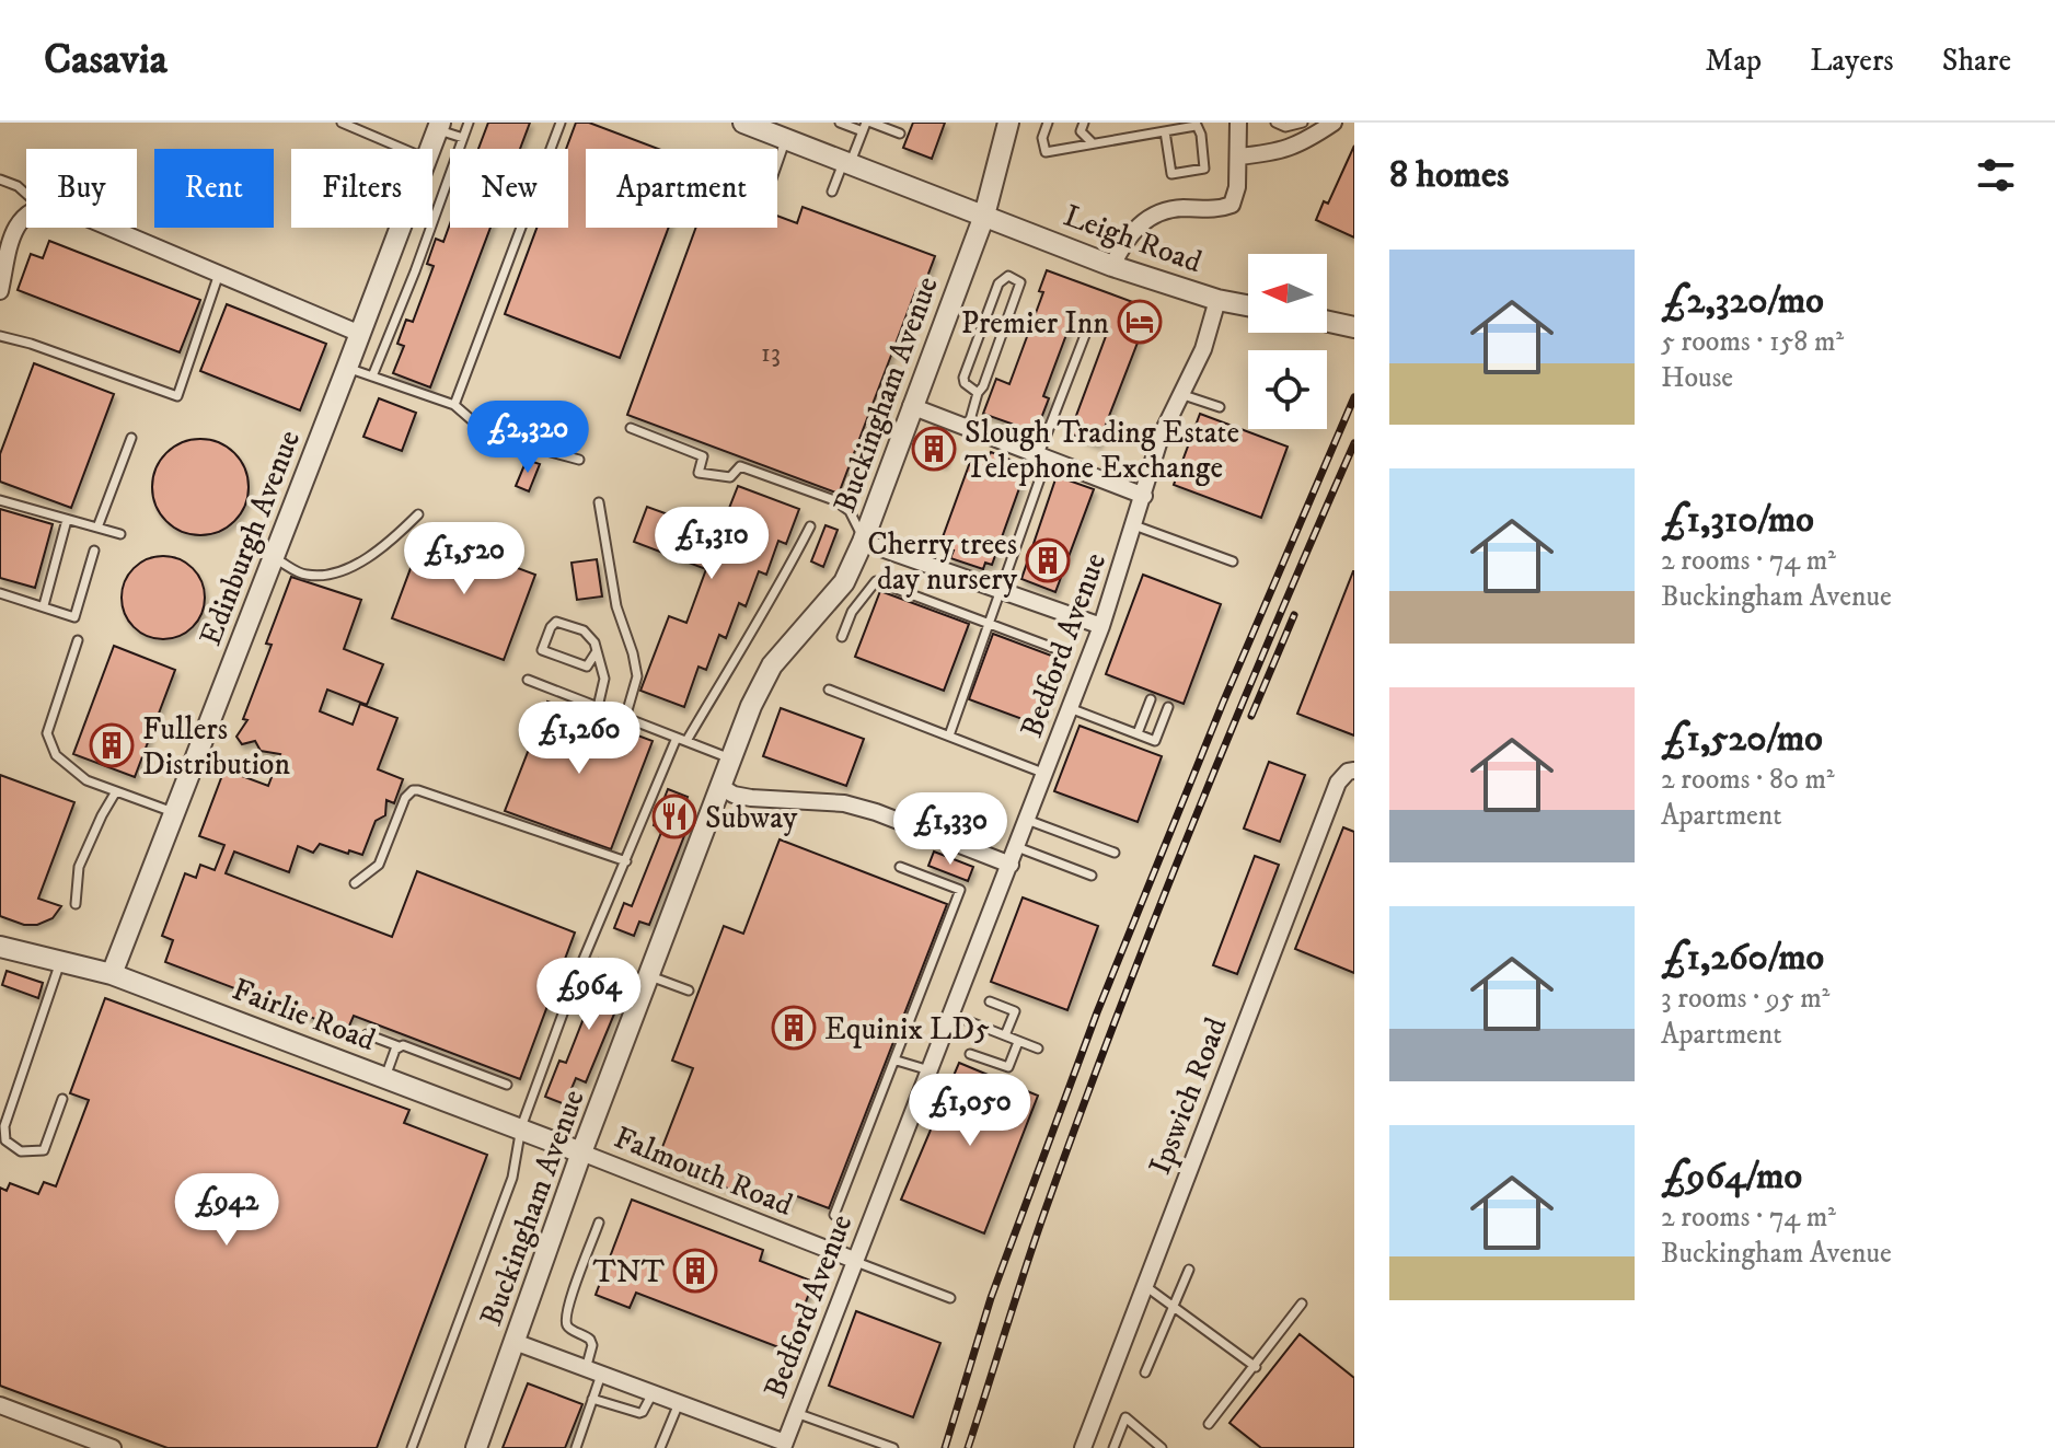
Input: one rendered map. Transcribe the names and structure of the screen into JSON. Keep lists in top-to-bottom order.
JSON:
{
  "streets": {
    "street": [
      "Leigh Road",
      "Buckingham Avenue",
      "Edinburgh Avenue",
      "Bedford Avenue",
      "Fairlie Road",
      "Ipswich Road",
      "Falmouth Road"
    ]
  },
  "crossings": [
    ["Leigh Road", "Buckingham Avenue"],
    ["Leigh Road", "Bedford Avenue"],
    ["Buckingham Avenue", "Fairlie Road"],
    ["Buckingham Avenue", "Falmouth Road"],
    ["Edinburgh Avenue", "Fairlie Road"],
    ["Bedford Avenue", "Falmouth Road"],
    ["Fairlie Road", "Falmouth Road"]
  ],
  "places": {
    "hotel": ["Premier Inn"],
    "building": [
      "Slough Trading Estate Telephone Exchange",
      "Cherry trees day nursery",
      "Fullers Distribution",
      "Equinix LD5",
      "TNT"
    ],
    "restaurant": ["Subway"]
  },
  "house_numbers": ["13"],
  "north": "left",
  "page": {
    "header": "Casavia",
    "nav": ["Map", "Layers", "Share"],
    "heading": "8 homes",
    "chip": [
      "Buy",
      "Rent",
      "Filters",
      "New",
      "Apartment"
    ],
    "list": [
      {
        "name": "£2,320/mo",
        "note": "5 rooms · 158 m² · House"
      },
      {
        "name": "£1,310/mo",
        "note": "2 rooms · 74 m² · Buckingham Avenue"
      },
      {
        "name": "£1,520/mo",
        "note": "2 rooms · 80 m² · Apartment"
      },
      {
        "name": "£1,260/mo",
        "note": "3 rooms · 95 m² · Apartment"
      },
      {
        "name": "£964/mo",
        "note": "2 rooms · 74 m² · Buckingham Avenue"
      }
    ],
    "price": [
      "£2,320",
      "£1,310",
      "£1,520",
      "£1,260",
      "£1,330",
      "£964",
      "£1,050",
      "£942"
    ]
  }
}
